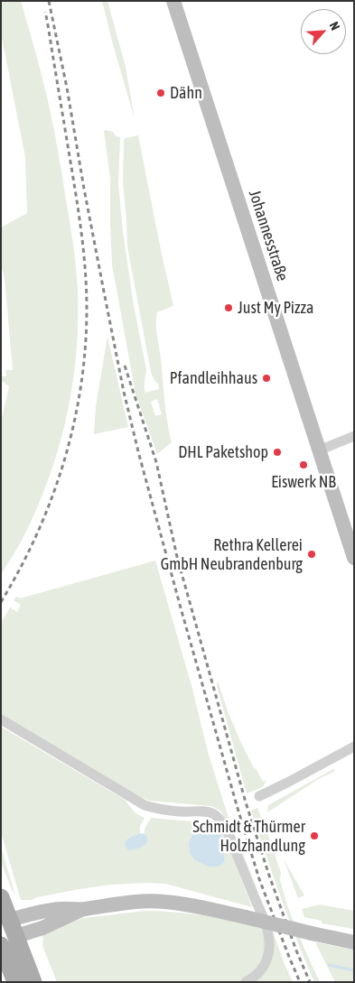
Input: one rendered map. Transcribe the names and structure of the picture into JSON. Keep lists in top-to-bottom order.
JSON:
{
  "streets": {
    "main road": ["Johannesstraße"]
  },
  "places": [
    "Dähn",
    "Just My Pizza",
    "Pfandleihhaus",
    "DHL Paketshop",
    "Eiswerk NB",
    "Rethra Kellerei GmbH Neubrandenburg",
    "Schmidt & Thürmer Holzhandlung"
  ],
  "north": "top right"
}
